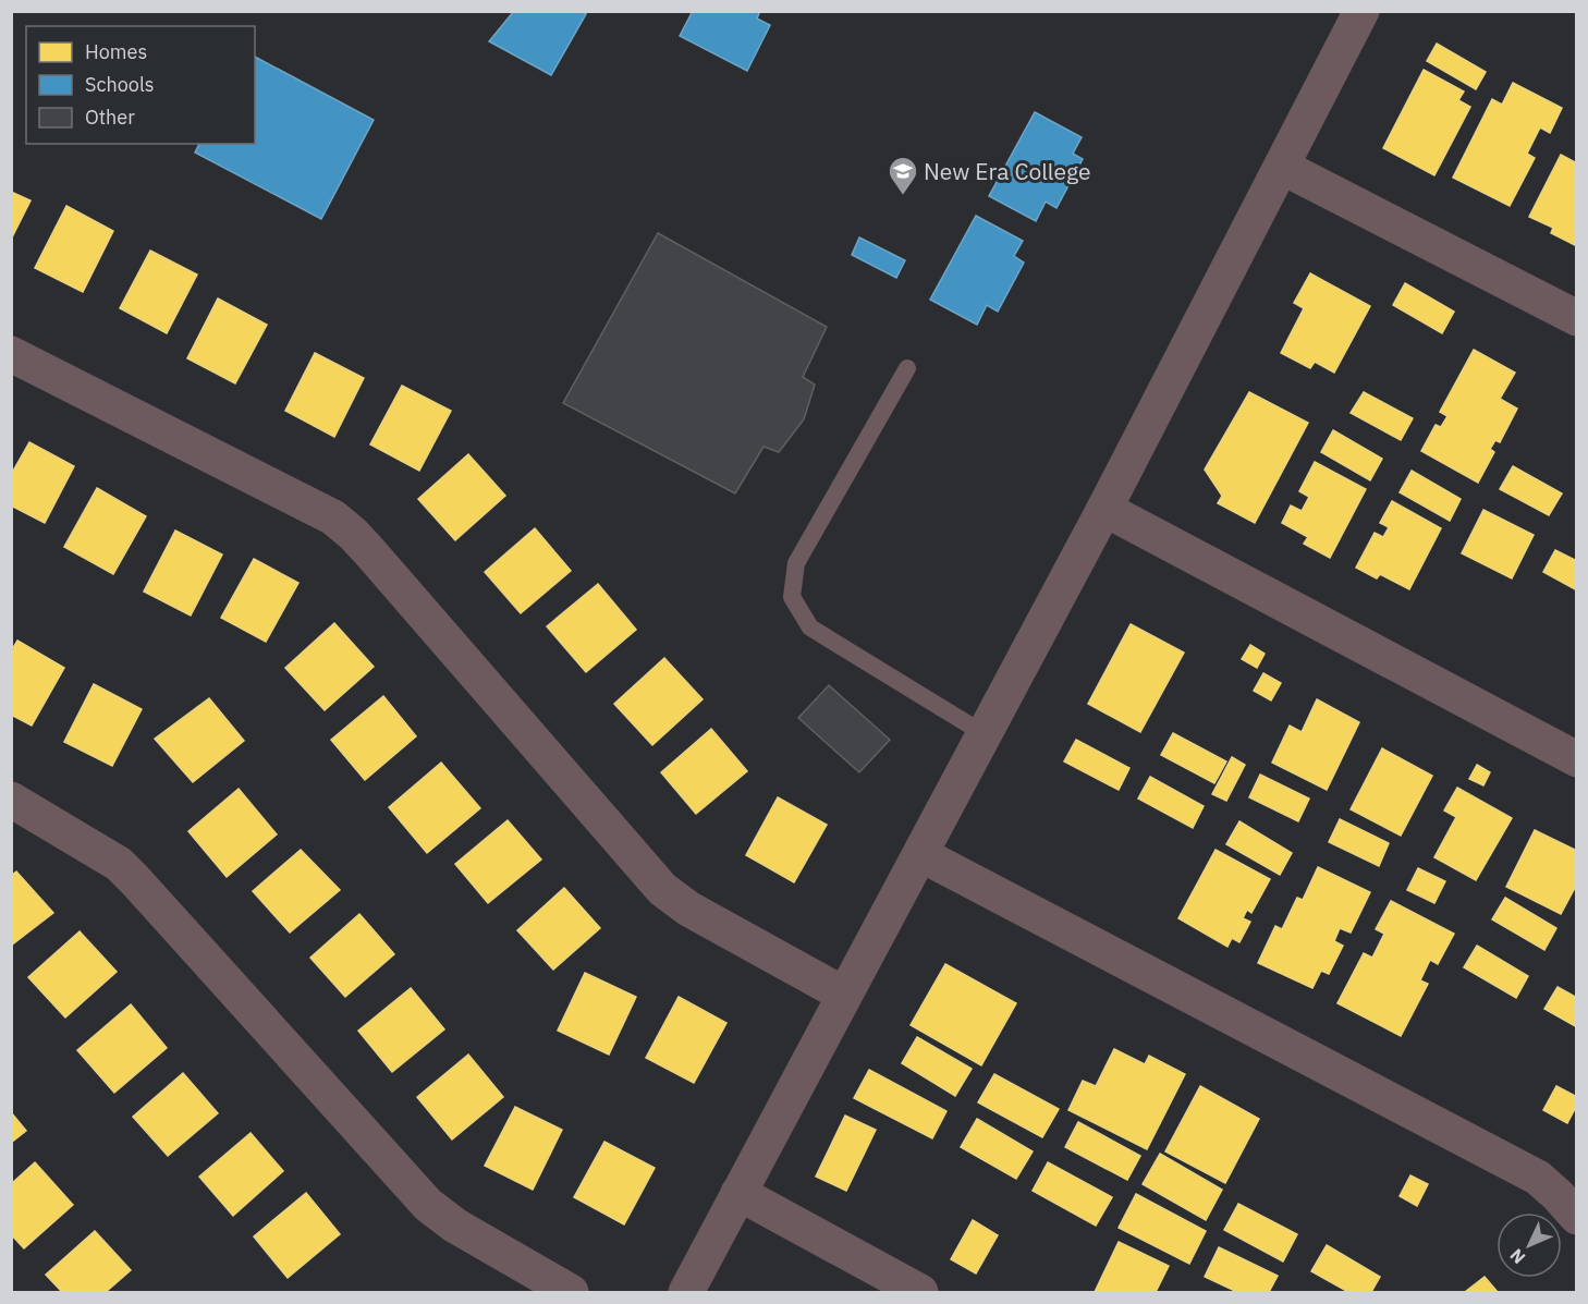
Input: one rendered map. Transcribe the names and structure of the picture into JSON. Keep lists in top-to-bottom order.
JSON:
{
  "places": {
    "school or university": ["New Era College"]
  },
  "legend": ["Homes", "Schools", "Other"],
  "north": "bottom left"
}
